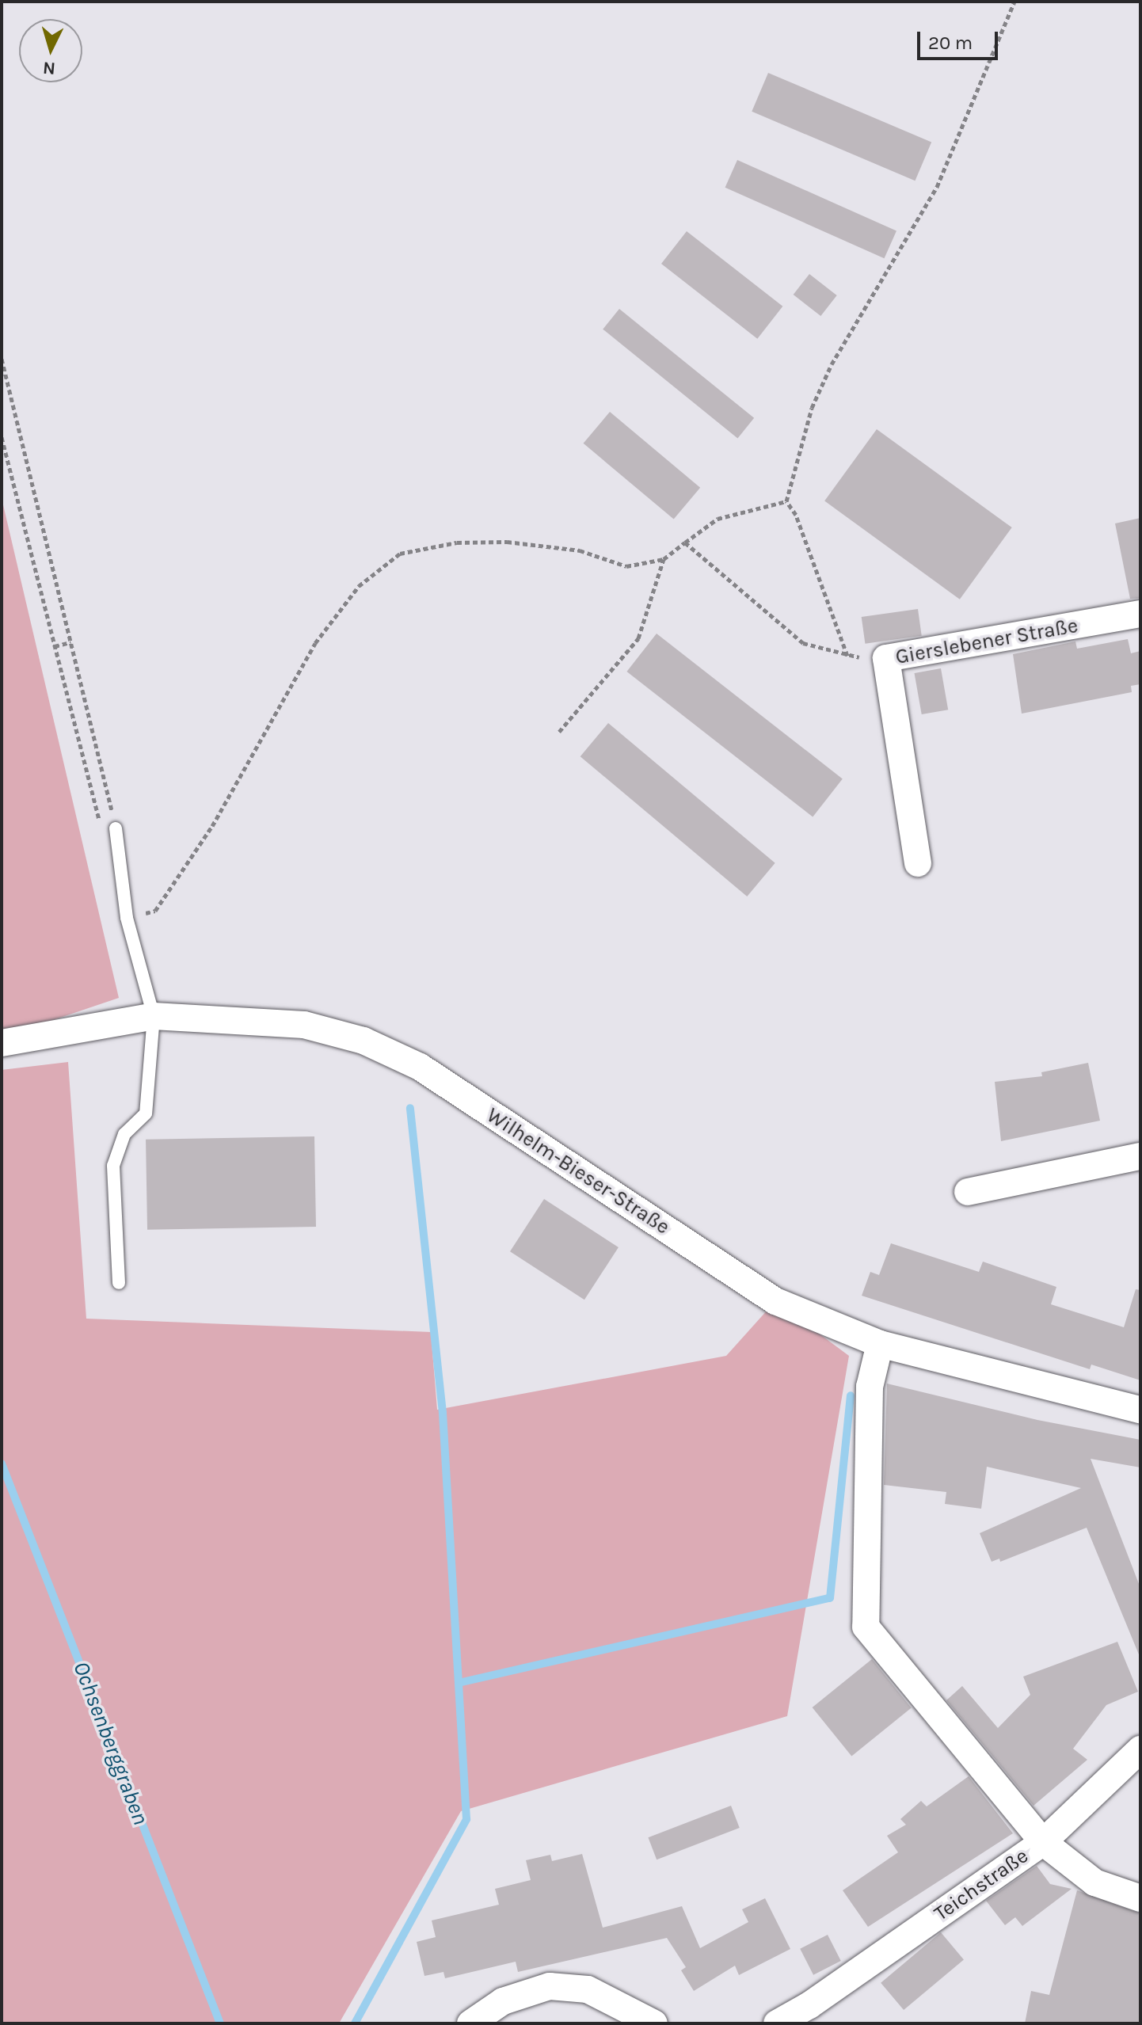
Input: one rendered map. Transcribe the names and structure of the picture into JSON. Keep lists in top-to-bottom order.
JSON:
{
  "streets": {
    "street": ["Gierslebener Straße", "Wilhelm-Bieser-Straße", "Teichstraße"]
  },
  "water": ["Ochsenberggraben"],
  "scale_bar": "20 m",
  "north": "bottom"
}
